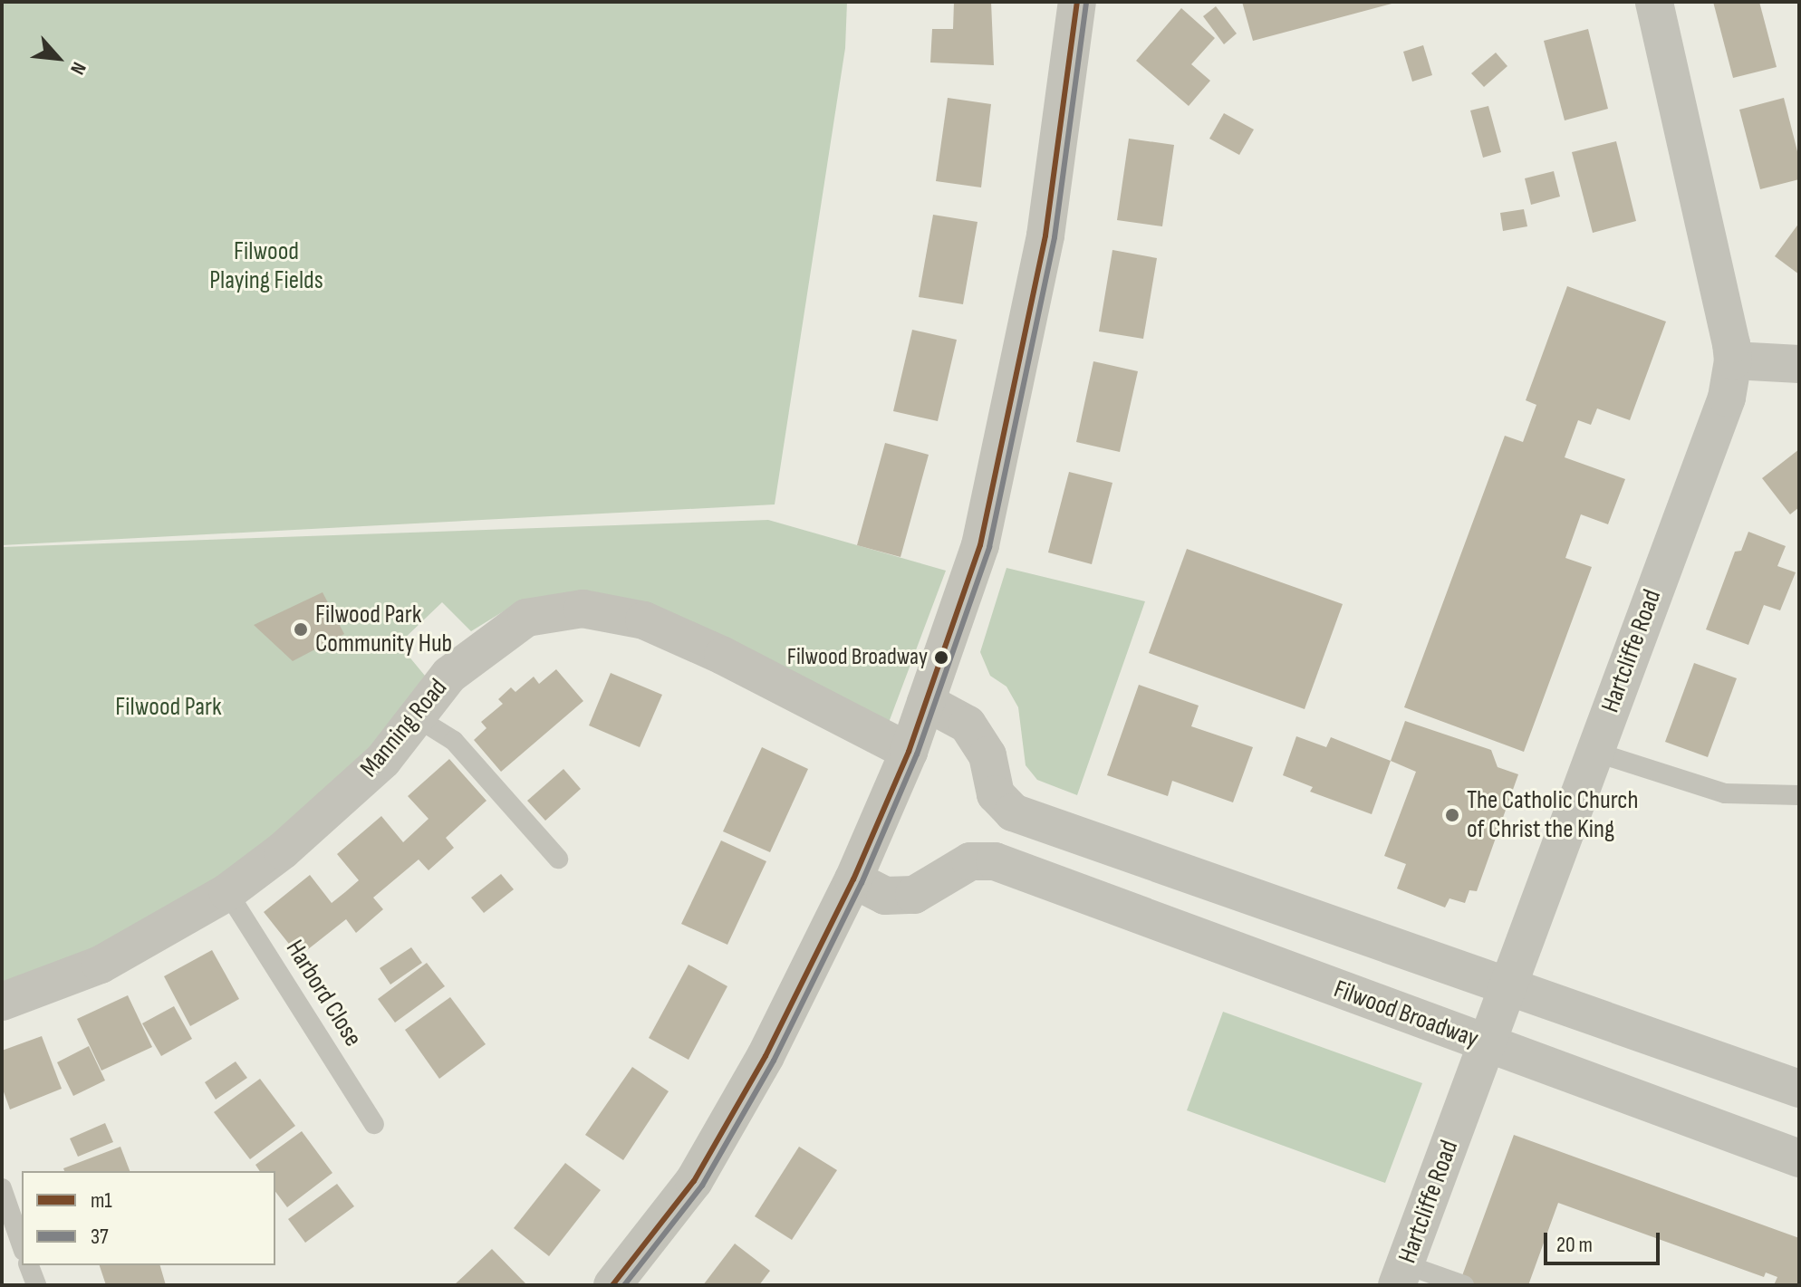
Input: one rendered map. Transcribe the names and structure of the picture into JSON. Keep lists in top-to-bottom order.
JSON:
{
  "streets": {
    "street": ["Hartcliffe Road", "Manning Road", "Filwood Broadway"],
    "lane": ["Harbord Close"]
  },
  "crossings": [
    ["Hartcliffe Road", "Filwood Broadway"],
    ["Manning Road", "Harbord Close"]
  ],
  "parks": ["Filwood Playing Fields", "Filwood Park"],
  "places": ["Filwood Park Community Hub", "Filwood Broadway", "The Catholic Church of Christ the King"],
  "lines": ["transit line m1", "transit line 37"],
  "legend": ["m1", "37"],
  "scale_bar": "20 m",
  "north": "bottom right"
}
